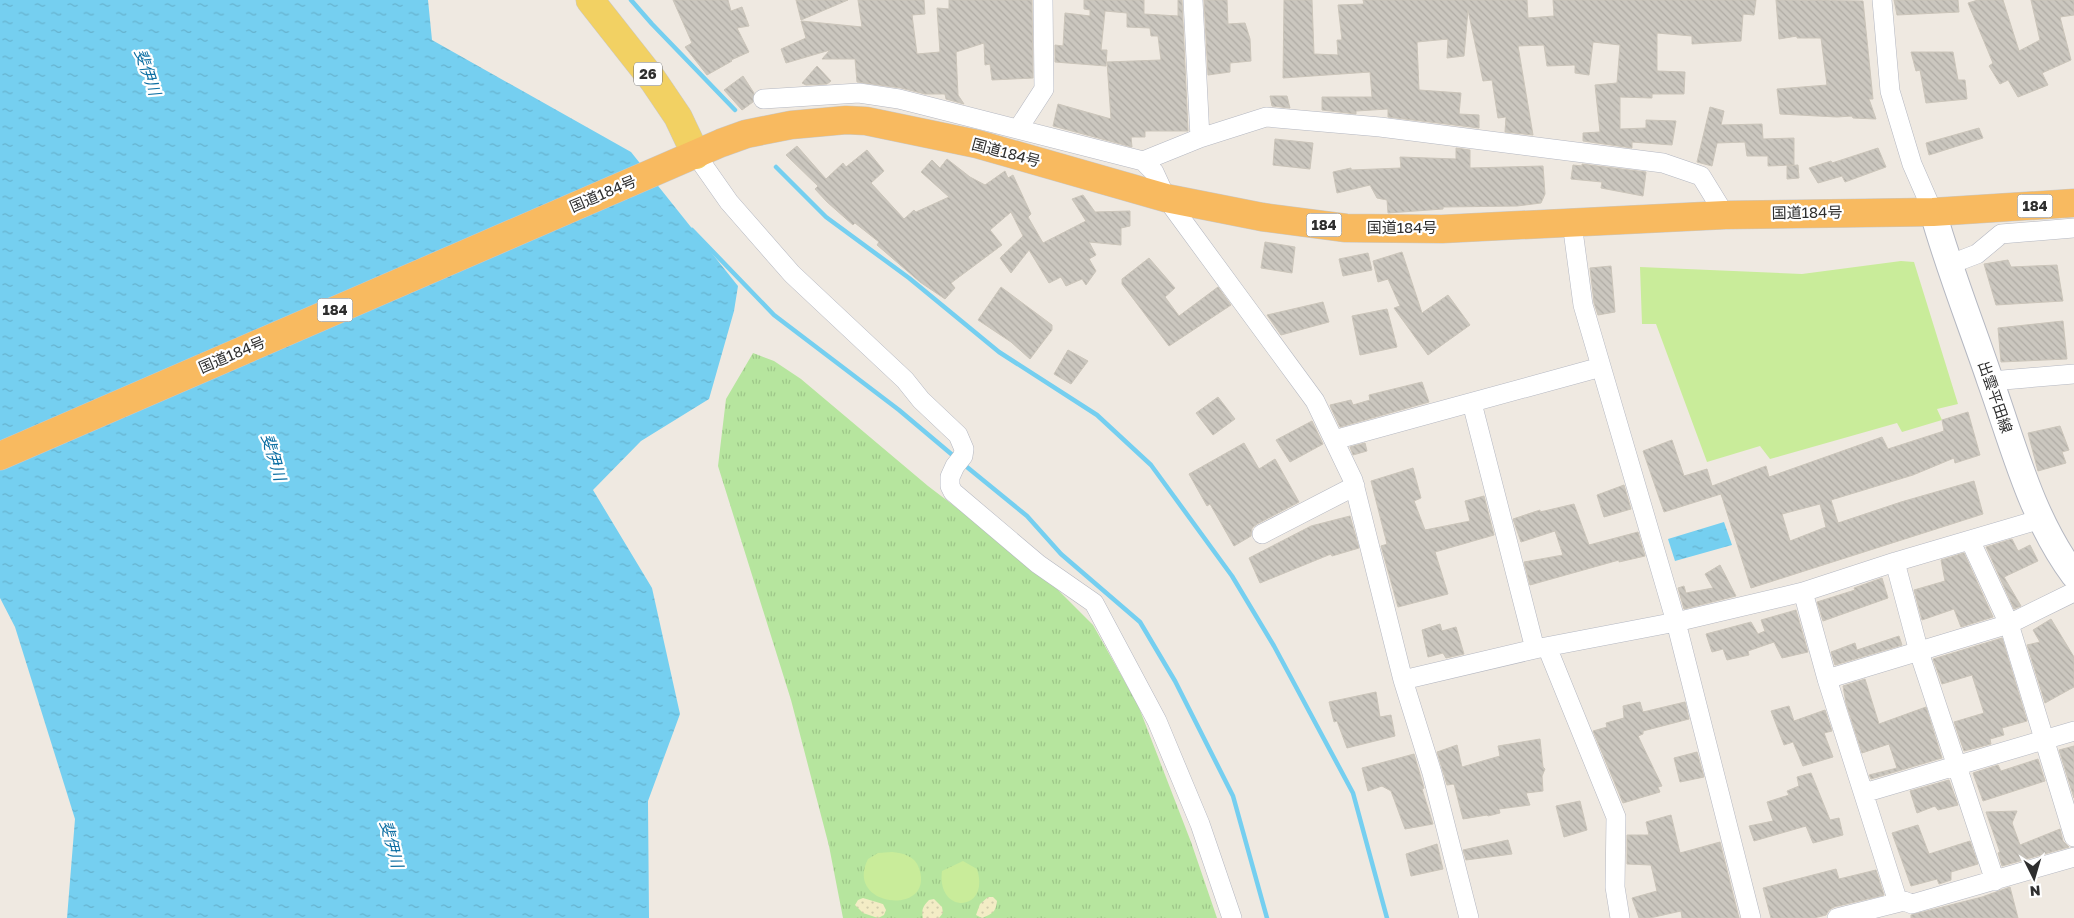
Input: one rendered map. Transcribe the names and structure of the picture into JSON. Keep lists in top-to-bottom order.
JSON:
{
  "streets": {
    "highway": ["国道184号", "184"],
    "main road": ["26", "出雲平田線"]
  },
  "crossings": [
    ["26", "国道184号"],
    ["国道184号", "出雲平田線"]
  ],
  "water": ["斐伊川"],
  "north": "bottom"
}
